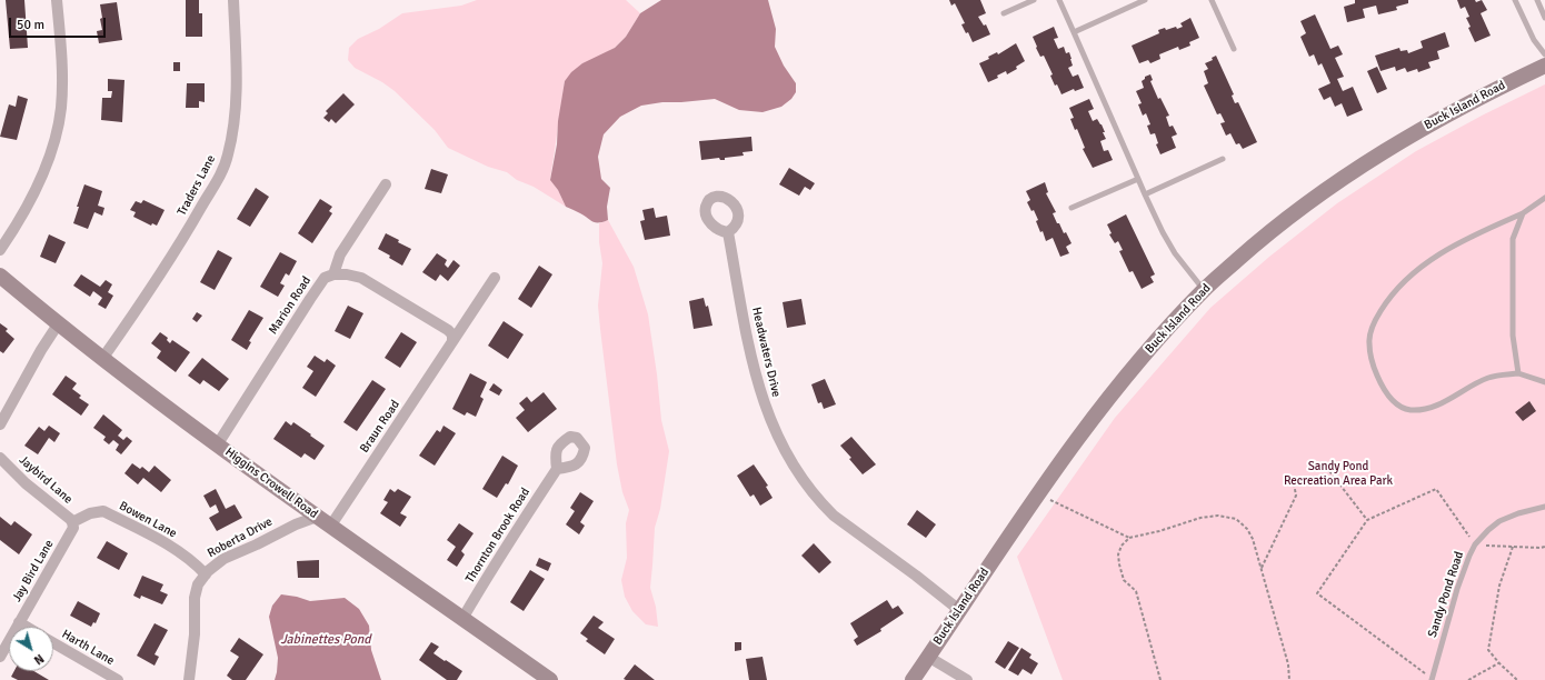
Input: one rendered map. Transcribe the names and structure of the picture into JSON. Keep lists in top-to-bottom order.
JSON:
{
  "streets": {
    "main road": ["Buck Island Road", "Higgins Crowell Road"],
    "street": [
      "Traders Lane",
      "Marion Road",
      "Headwaters Drive",
      "Braun Road",
      "Jaybird Lane",
      "Bowen Lane",
      "Thornton Brook Road",
      "Roberta Drive",
      "Jay Bird Lane",
      "Harth Lane"
    ],
    "lane": ["Sandy Pond Road"]
  },
  "crossings": [
    ["Buck Island Road", "Headwaters Drive"],
    ["Traders Lane", "Higgins Crowell Road"],
    ["Marion Road", "Higgins Crowell Road"],
    ["Braun Road", "Higgins Crowell Road"],
    ["Jaybird Lane", "Bowen Lane"],
    ["Jaybird Lane", "Jay Bird Lane"],
    ["Higgins Crowell Road", "Thornton Brook Road"],
    ["Higgins Crowell Road", "Roberta Drive"],
    ["Bowen Lane", "Roberta Drive"],
    ["Bowen Lane", "Jay Bird Lane"]
  ],
  "water": ["Jabinettes Pond"],
  "parks": ["Sandy Pond Recreation Area Park"],
  "scale_bar": "50 m",
  "north": "bottom right"
}
